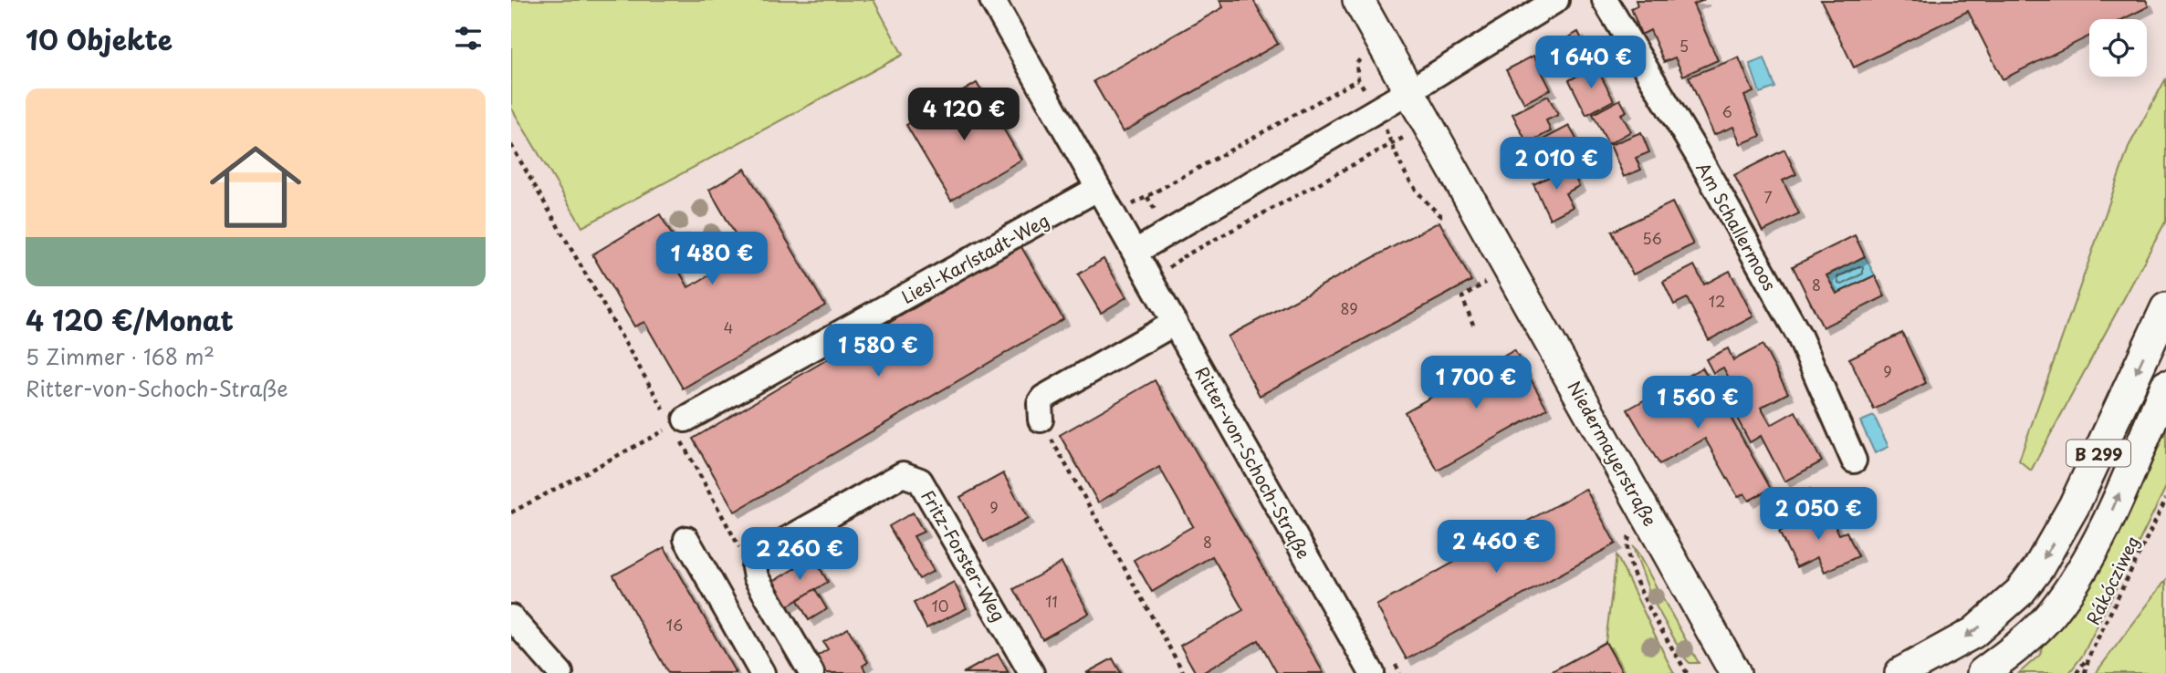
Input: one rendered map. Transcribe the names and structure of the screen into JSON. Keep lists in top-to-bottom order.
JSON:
{
  "streets": {
    "main road": ["Niedermayerstraße", "B 299"],
    "street": [
      "Am Schallermoos",
      "Liesl-Karlstadt-Weg",
      "Ritter-von-Schoch-Straße",
      "Fritz-Forster-Weg"
    ],
    "path": ["Rákócziweg"]
  },
  "crossings": [
    ["Liesl-Karlstadt-Weg", "Ritter-von-Schoch-Straße"]
  ],
  "house_numbers": [
    "5",
    "6",
    "7",
    "56",
    "8",
    "12",
    "89",
    "4",
    "9",
    "9",
    "8",
    "11",
    "10",
    "16"
  ],
  "page": {
    "heading": "10 Objekte",
    "price": [
      "1 640 €",
      "4 120 €",
      "2 010 €",
      "1 480 €",
      "1 580 €",
      "1 700 €",
      "1 560 €",
      "2 050 €",
      "2 460 €",
      "2 260 €"
    ],
    "list": [
      {
        "name": "4 120 €/Monat",
        "note": "5 Zimmer · 168 m² · Ritter-von-Schoch-Straße"
      }
    ]
  }
}
